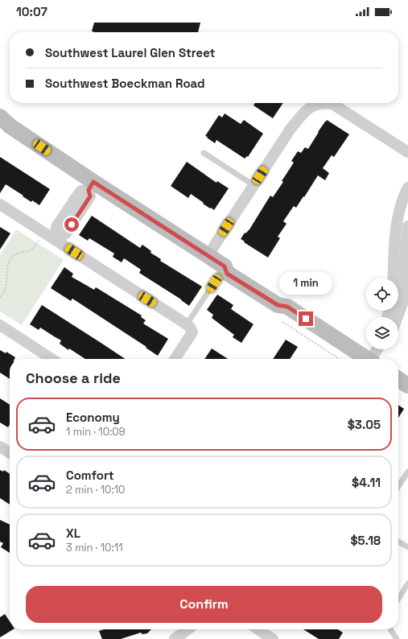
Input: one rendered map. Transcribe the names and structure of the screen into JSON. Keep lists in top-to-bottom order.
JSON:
{
  "page": {
    "status": "10:07",
    "banner": ["Southwest Laurel Glen Street", "Southwest Boeckman Road"],
    "bubble": "1 min",
    "heading": "Choose a ride",
    "list": [
      {
        "name": "Economy",
        "note": "1 min · 10:09",
        "value": "$3.05"
      },
      {
        "name": "Comfort",
        "note": "2 min · 10:10",
        "value": "$4.11"
      },
      {
        "name": "XL",
        "note": "3 min · 10:11",
        "value": "$5.18"
      }
    ],
    "buttons": "Confirm"
  }
}
